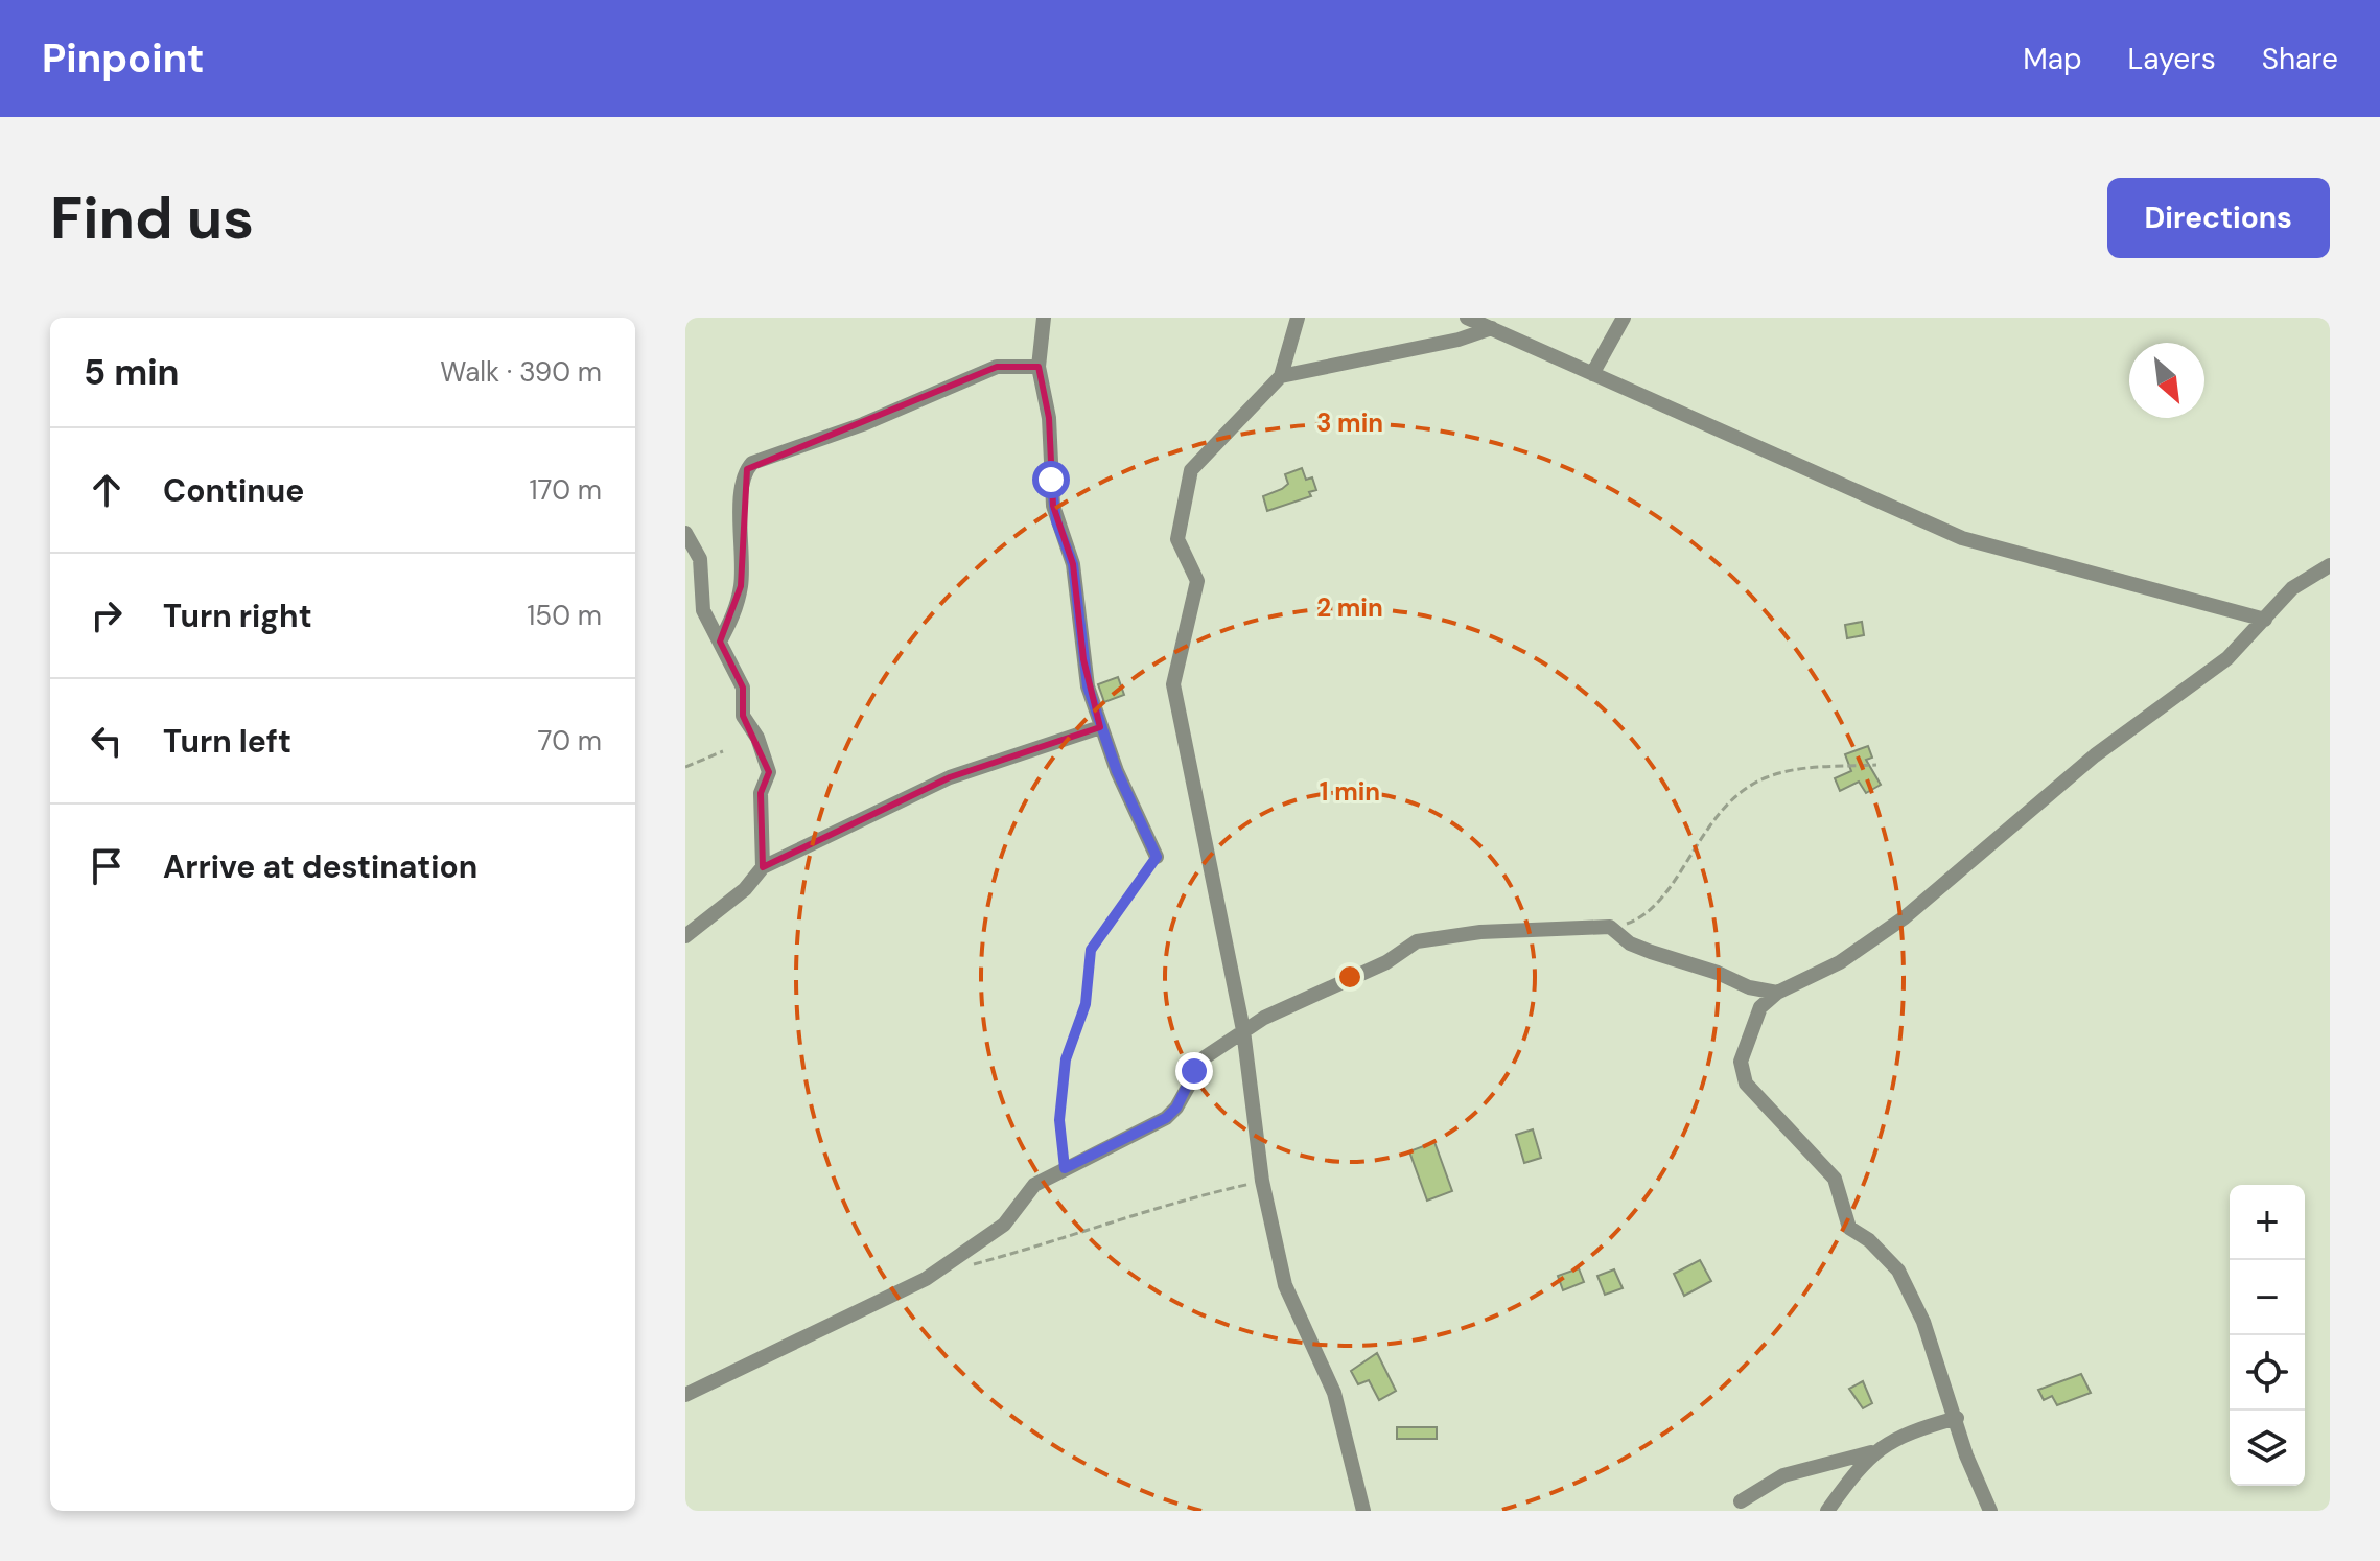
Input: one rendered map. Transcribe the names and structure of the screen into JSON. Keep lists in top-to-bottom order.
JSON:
{
  "north": "bottom right",
  "page": {
    "header": "Pinpoint",
    "nav": ["Map", "Layers", "Share"],
    "buttons": "Directions",
    "title": "Find us",
    "heading": ["5 min", "Walk · 390 m"],
    "list": [
      ["Continue", "170 m"],
      ["Turn right", "150 m"],
      ["Turn left", "70 m"],
      "Arrive at destination"
    ],
    "map_buttons": ["+", "−"]
  },
  "rings": ["3 min", "2 min", "1 min"]
}
